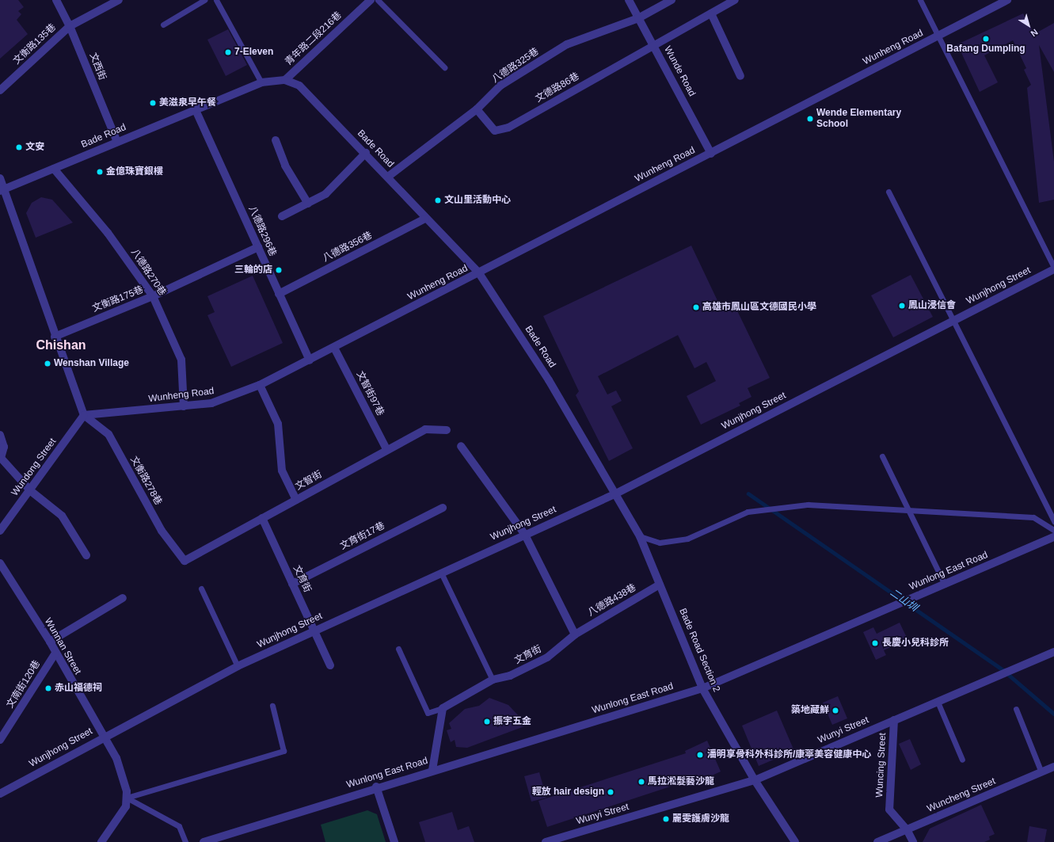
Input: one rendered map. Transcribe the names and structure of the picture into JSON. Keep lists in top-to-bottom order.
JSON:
{
  "streets": {
    "street": [
      "青年路二段216巷",
      "文衡路135巷",
      "Wunheng Road",
      "八德路325巷",
      "文西街",
      "Wunde Road",
      "文德路86巷",
      "Bade Road",
      "八德路296巷",
      "八德路356巷",
      "八德路270巷",
      "Wunjhong Street",
      "文衡路175巷",
      "文智街97巷",
      "Wundong Street",
      "文衡路278巷",
      "文智街",
      "文育街17巷",
      "Wunlong East Road",
      "文育街",
      "八德路438巷",
      "Wunnan Street",
      "Bade Road Section 2",
      "文南街120巷",
      "Wunyi Street",
      "Wuncing Street",
      "Wuncheng Street"
    ]
  },
  "crossings": [
    ["青年路二段216巷", "Bade Road"],
    ["文衡路135巷", "文西街"],
    ["Wunheng Road", "Wunde Road"],
    ["Wunheng Road", "Bade Road"],
    ["Wunheng Road", "八德路296巷"],
    ["Wunheng Road", "八德路270巷"],
    ["Wunheng Road", "文智街97巷"],
    ["Wunheng Road", "Wundong Street"],
    ["Wunheng Road", "文衡路278巷"],
    ["八德路325巷", "Wunde Road"],
    ["八德路325巷", "文德路86巷"],
    ["八德路325巷", "Bade Road"],
    ["文西街", "Bade Road"],
    ["Wunde Road", "文德路86巷"],
    ["Bade Road", "八德路296巷"],
    ["Bade Road", "八德路356巷"],
    ["Bade Road", "八德路270巷"],
    ["Bade Road", "Wunjhong Street"],
    ["Bade Road", "Bade Road Section 2"],
    ["八德路296巷", "八德路356巷"],
    ["八德路296巷", "文衡路175巷"],
    ["八德路270巷", "文衡路175巷"],
    ["Wunjhong Street", "文育街"],
    ["Wunjhong Street", "Wunnan Street"],
    ["Wunjhong Street", "Bade Road Section 2"],
    ["文智街97巷", "文智街"],
    ["Wundong Street", "文衡路278巷"],
    ["文衡路278巷", "文智街"],
    ["文智街", "文育街"],
    ["文育街17巷", "文育街"],
    ["Wunlong East Road", "Bade Road Section 2"],
    ["文育街", "八德路438巷"],
    ["八德路438巷", "Bade Road Section 2"],
    ["Wunnan Street", "文南街120巷"],
    ["Bade Road Section 2", "Wunyi Street"],
    ["Wunyi Street", "Wuncing Street"],
    ["Wuncing Street", "Wuncheng Street"]
  ],
  "districts": ["Chishan"],
  "water": ["二山圳"],
  "places": [
    "Bafang Dumpling",
    "7-Eleven",
    "美滋泉早午餐",
    "Wende Elementary School",
    "文安",
    "金億珠寶銀樓",
    "文山里活動中心",
    "三輪的店",
    "鳳山浸信會",
    "高雄市鳳山區文德國民小學",
    "Wenshan Village",
    "長慶小兒科診所",
    "赤山福德祠",
    "築地藏鮮",
    "振宇五金",
    "潘明享骨科外科診所/康葶美容健康中心",
    "馬拉淞髮藝沙龍",
    "輕放 hair design",
    "麗雯護膚沙龍"
  ],
  "north": "bottom right"
}
